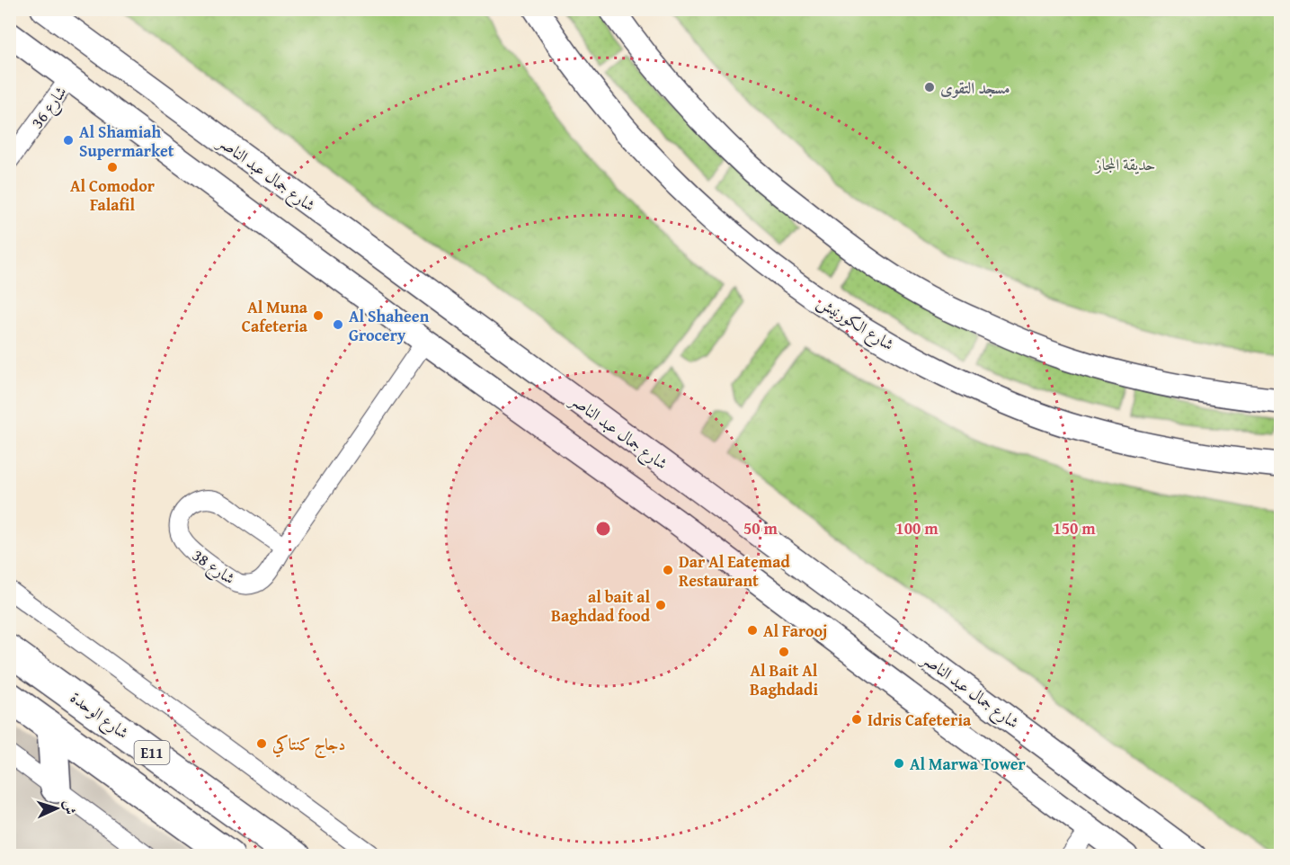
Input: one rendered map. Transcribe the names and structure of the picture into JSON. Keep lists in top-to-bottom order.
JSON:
{
  "streets": {
    "highway": ["شارع الوحدة", "E11"],
    "street": [
      "شارع 36",
      "شارع جمال عبد الناصر",
      "شارع الكورنيش",
      "شارع 38"
    ]
  },
  "parks": ["حديقة المجاز"],
  "places": [
    "مسجد التقوى",
    "Al Shamiah Supermarket",
    "Al Comodor Falafil",
    "Al Muna Cafeteria",
    "Al Shaheen Grocery",
    "Dar Al Eatemad Restaurant",
    "al bait al Baghdad food",
    "Al Farooj",
    "Al Bait Al Baghdadi",
    "Idris Cafeteria",
    "دجاج كنتاكي",
    "Al Marwa Tower"
  ],
  "north": "right",
  "rings": ["50 m", "100 m", "150 m"]
}
